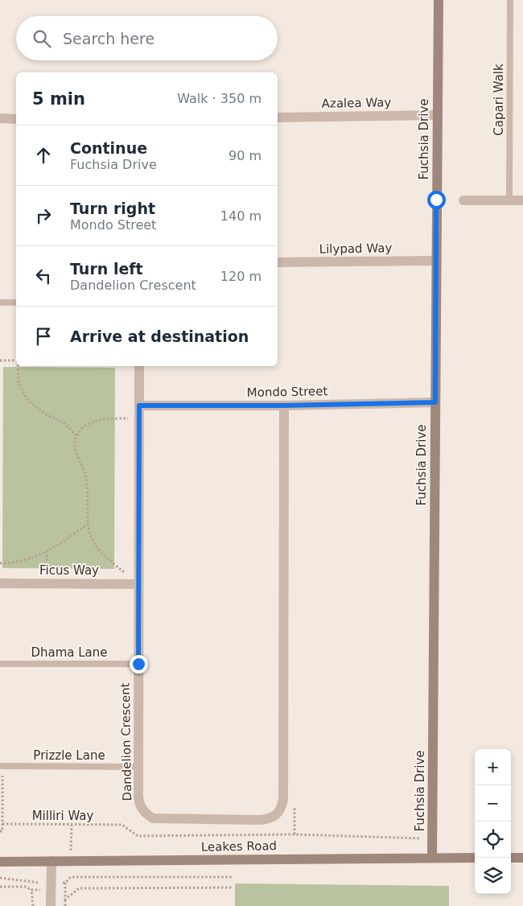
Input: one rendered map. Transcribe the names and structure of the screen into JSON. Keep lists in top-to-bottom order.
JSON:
{
  "streets": {
    "street": [
      "Azalea Way",
      "Fuchsia Drive",
      "Lilypad Way",
      "Mondo Street",
      "Ficus Way",
      "Dandelion Crescent",
      "Leakes Road"
    ],
    "lane": ["Capari Walk", "Dhama Lane", "Prizzle Lane"],
    "path": ["Milliri Way"]
  },
  "crossings": [
    ["Azalea Way", "Fuchsia Drive"],
    ["Fuchsia Drive", "Lilypad Way"],
    ["Fuchsia Drive", "Mondo Street"],
    ["Fuchsia Drive", "Milliri Way"],
    ["Fuchsia Drive", "Leakes Road"],
    ["Mondo Street", "Dandelion Crescent"],
    ["Ficus Way", "Dandelion Crescent"],
    ["Dhama Lane", "Dandelion Crescent"],
    ["Dandelion Crescent", "Prizzle Lane"]
  ],
  "page": {
    "search": "Search here",
    "heading": ["5 min", "Walk · 350 m"],
    "list": [
      ["Continue", "Fuchsia Drive", "90 m"],
      ["Turn right", "Mondo Street", "140 m"],
      ["Turn left", "Dandelion Crescent", "120 m"],
      "Arrive at destination"
    ],
    "map_buttons": ["+", "−"]
  }
}
